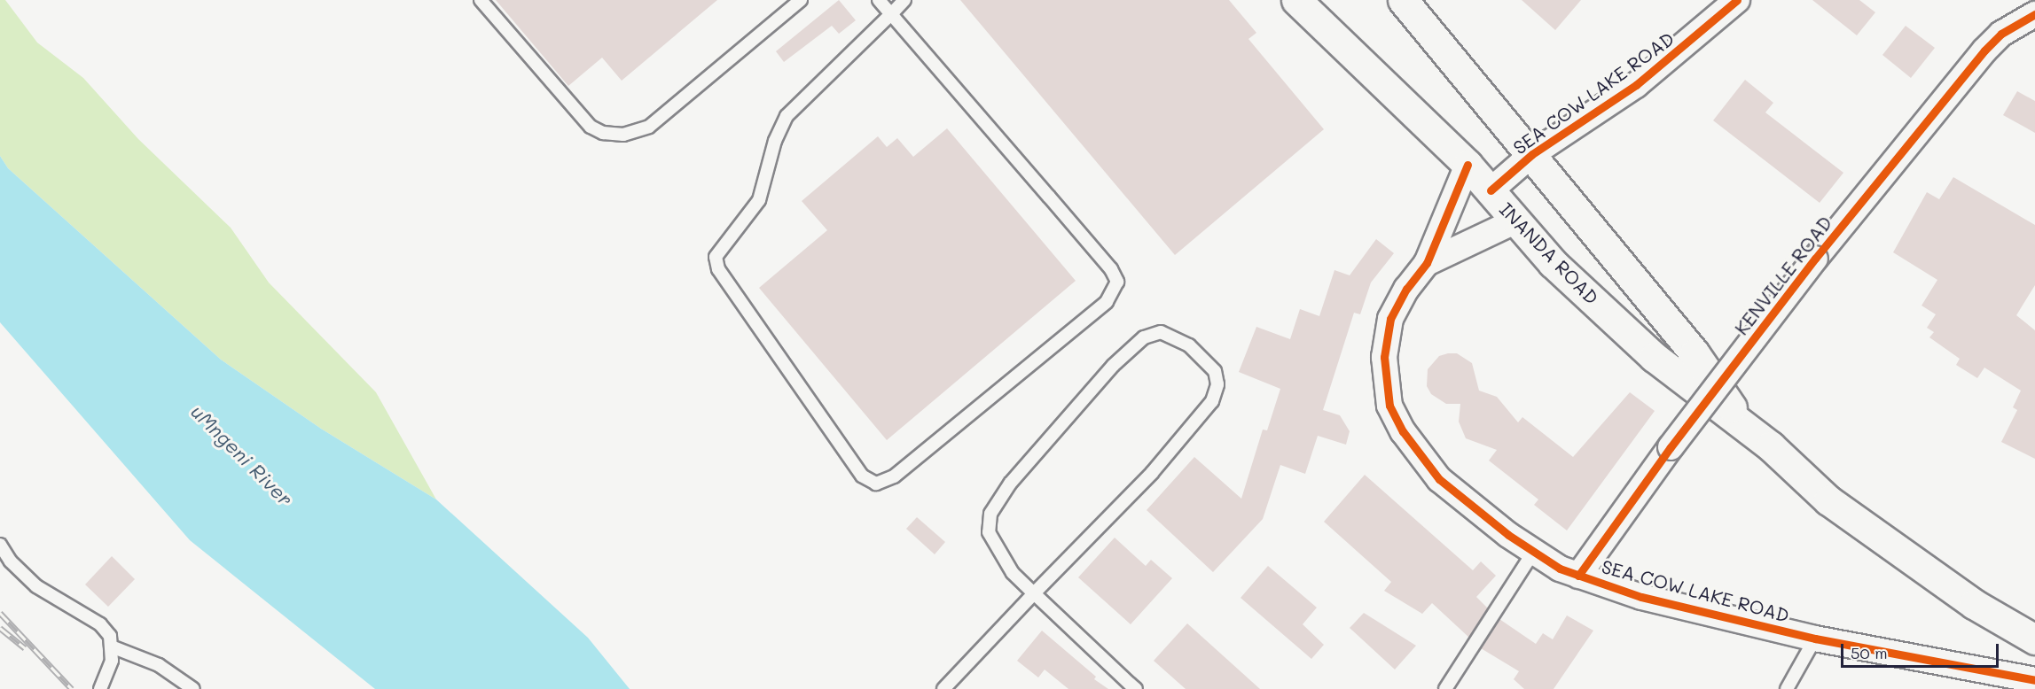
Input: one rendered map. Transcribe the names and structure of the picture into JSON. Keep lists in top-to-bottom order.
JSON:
{
  "streets": {
    "main road": ["INANDA ROAD"],
    "street": ["SEA COW LAKE ROAD", "KENVILLE ROAD"]
  },
  "crossings": [
    ["SEA COW LAKE ROAD", "INANDA ROAD"],
    ["SEA COW LAKE ROAD", "KENVILLE ROAD"]
  ],
  "water": ["uMngeni River"],
  "scale_bar": "50 m"
}
